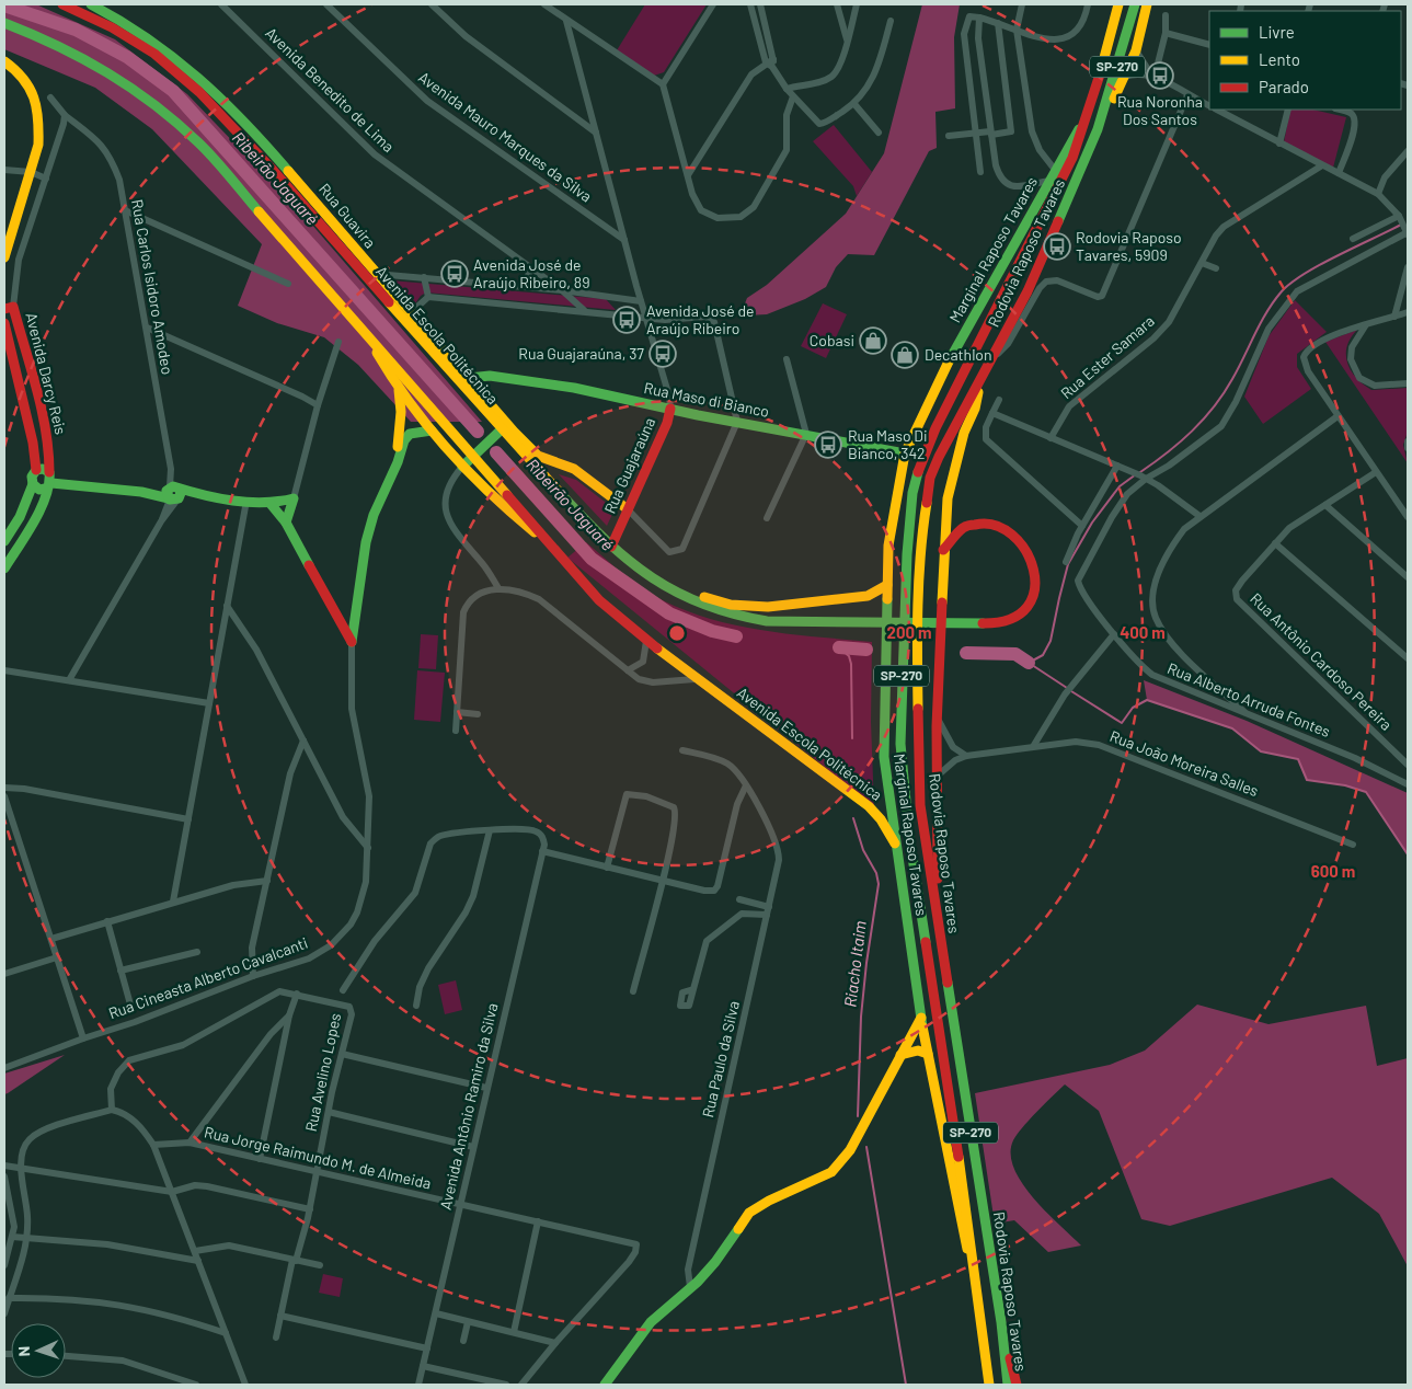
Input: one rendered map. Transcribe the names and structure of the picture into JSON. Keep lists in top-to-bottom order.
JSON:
{
  "streets": {
    "main road": [
      "SP-270",
      "Rua Guavira",
      "Marginal Raposo Tavares",
      "Rodovia Raposo Tavares",
      "Avenida Escola Politécnica",
      "Avenida Darcy Reis",
      "Rua Maso di Bianco",
      "Rua Guajaraúna",
      "Rua Cineasta Alberto Cavalcanti"
    ],
    "street": [
      "Avenida Benedito de Lima",
      "Avenida Mauro Marques da Silva",
      "Rua Carlos Isidoro Amodeo",
      "Rua Ester Samara",
      "Rua Antônio Cardoso Pereira",
      "Rua Alberto Arruda Fontes",
      "Rua João Moreira Salles",
      "Rua Paulo da Silva",
      "Rua Avelino Lopes",
      "Avenida Antônio Ramiro da Silva",
      "Rua Jorge Raimundo M. de Almeida"
    ]
  },
  "crossings": [
    ["Avenida Mauro Marques da Silva", "Rua Guajaraúna"],
    ["Rua Guavira", "Avenida Escola Politécnica"],
    ["Rua Guavira", "Rua Maso di Bianco"],
    ["Rua Guavira", "Rua Guajaraúna"],
    ["Marginal Raposo Tavares", "Rodovia Raposo Tavares"],
    ["Marginal Raposo Tavares", "Avenida Escola Politécnica"],
    ["Marginal Raposo Tavares", "Rua Maso di Bianco"],
    ["Rua Carlos Isidoro Amodeo", "Avenida Darcy Reis"],
    ["Avenida Escola Politécnica", "Rua Guajaraúna"],
    ["Avenida Escola Politécnica", "Rua Cineasta Alberto Cavalcanti"],
    ["Rua Maso di Bianco", "Rua Guajaraúna"],
    ["Rua Avelino Lopes", "Rua Jorge Raimundo M. de Almeida"],
    ["Avenida Antônio Ramiro da Silva", "Rua Jorge Raimundo M. de Almeida"]
  ],
  "water": ["Ribeirão Jaguaré", "Riacho Itaim"],
  "places": {
    "bus stop": [
      "Rua Noronha Dos Santos",
      "Rodovia Raposo Tavares, 5909",
      "Avenida José de Araújo Ribeiro, 89",
      "Avenida José de Araújo Ribeiro",
      "Rua Guajaraúna, 37",
      "Rua Maso Di Bianco, 342"
    ],
    "shop": ["Cobasi", "Decathlon"]
  },
  "legend": ["Livre", "Lento", "Parado"],
  "north": "left",
  "rings": ["200 m", "400 m", "600 m"]
}
